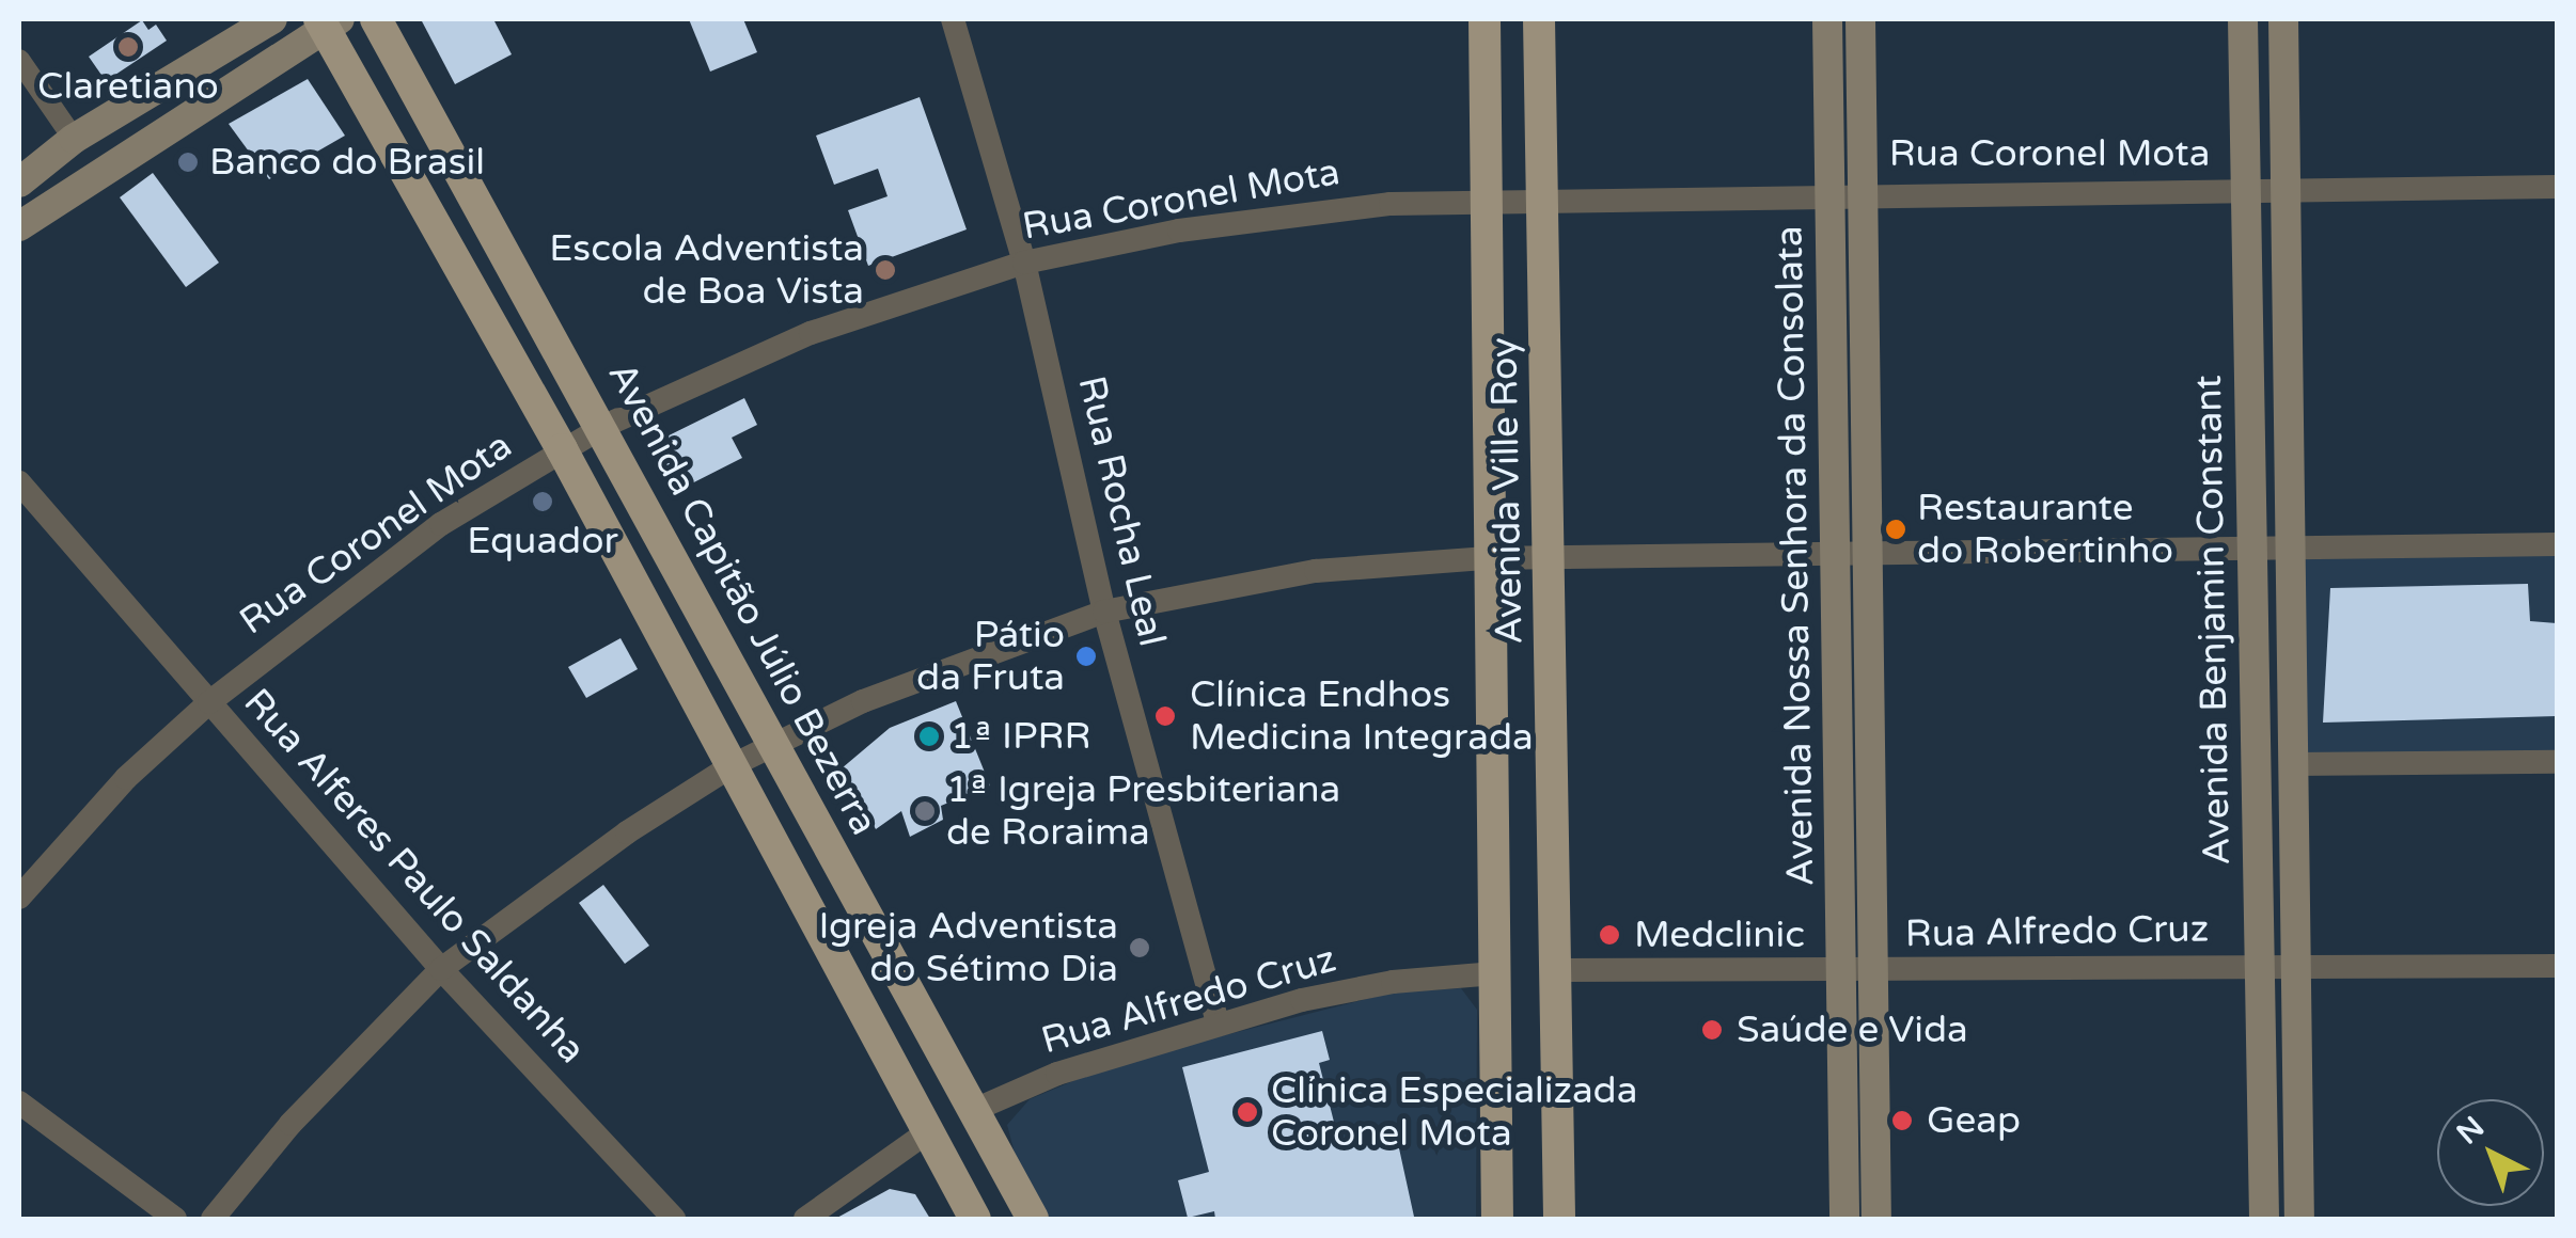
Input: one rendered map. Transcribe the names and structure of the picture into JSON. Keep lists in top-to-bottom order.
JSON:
{
  "streets": {
    "main road": [
      "Avenida Ville Roy",
      "Avenida Nossa Senhora da Consolata",
      "Avenida Capitão Júlio Bezerra",
      "Avenida Benjamin Constant"
    ],
    "street": [
      "Rua Coronel Mota",
      "Rua Rocha Leal",
      "Rua Alferes Paulo Saldanha",
      "Rua Alfredo Cruz"
    ]
  },
  "crossings": [
    ["Rua Coronel Mota", "Avenida Ville Roy"],
    ["Rua Coronel Mota", "Rua Rocha Leal"],
    ["Rua Coronel Mota", "Avenida Nossa Senhora da Consolata"],
    ["Rua Coronel Mota", "Avenida Capitão Júlio Bezerra"],
    ["Rua Coronel Mota", "Avenida Benjamin Constant"],
    ["Rua Coronel Mota", "Rua Alferes Paulo Saldanha"],
    ["Avenida Ville Roy", "Rua Alfredo Cruz"],
    ["Rua Rocha Leal", "Rua Alfredo Cruz"],
    ["Avenida Nossa Senhora da Consolata", "Rua Alfredo Cruz"],
    ["Avenida Capitão Júlio Bezerra", "Rua Alfredo Cruz"],
    ["Avenida Benjamin Constant", "Rua Alfredo Cruz"]
  ],
  "places": [
    "Claretiano",
    "Banco do Brasil",
    "Escola Adventista de Boa Vista",
    "Equador",
    "Restaurante do Robertinho",
    "Pátio da Fruta",
    "Clínica Endhos Medicina Integrada",
    "1ª IPRR",
    "1ª Igreja Presbiteriana de Roraima",
    "Medclinic",
    "Igreja Adventista do Sétimo Dia",
    "Saúde e Vida",
    "Clínica Especializada Coronel Mota",
    "Geap"
  ],
  "north": "top left"
}
